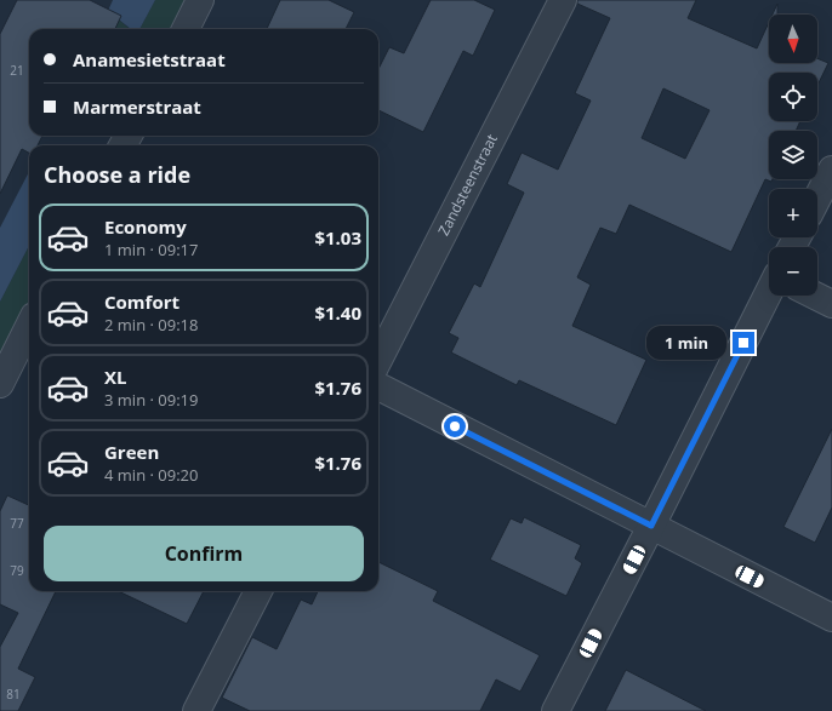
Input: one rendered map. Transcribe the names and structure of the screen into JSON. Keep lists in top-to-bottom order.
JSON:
{
  "streets": {
    "street": ["Zandsteenstraat"]
  },
  "house_numbers": [
    "21",
    "77",
    "79",
    "81"
  ],
  "north": "bottom",
  "page": {
    "map_buttons": ["+", "−"],
    "banner": ["Anamesietstraat", "Marmerstraat"],
    "heading": "Choose a ride",
    "list": [
      {
        "name": "Economy",
        "note": "1 min · 09:17",
        "value": "$1.03"
      },
      {
        "name": "Comfort",
        "note": "2 min · 09:18",
        "value": "$1.40"
      },
      {
        "name": "XL",
        "note": "3 min · 09:19",
        "value": "$1.76"
      },
      {
        "name": "Green",
        "note": "4 min · 09:20",
        "value": "$1.76"
      }
    ],
    "bubble": "1 min",
    "buttons": "Confirm"
  }
}
